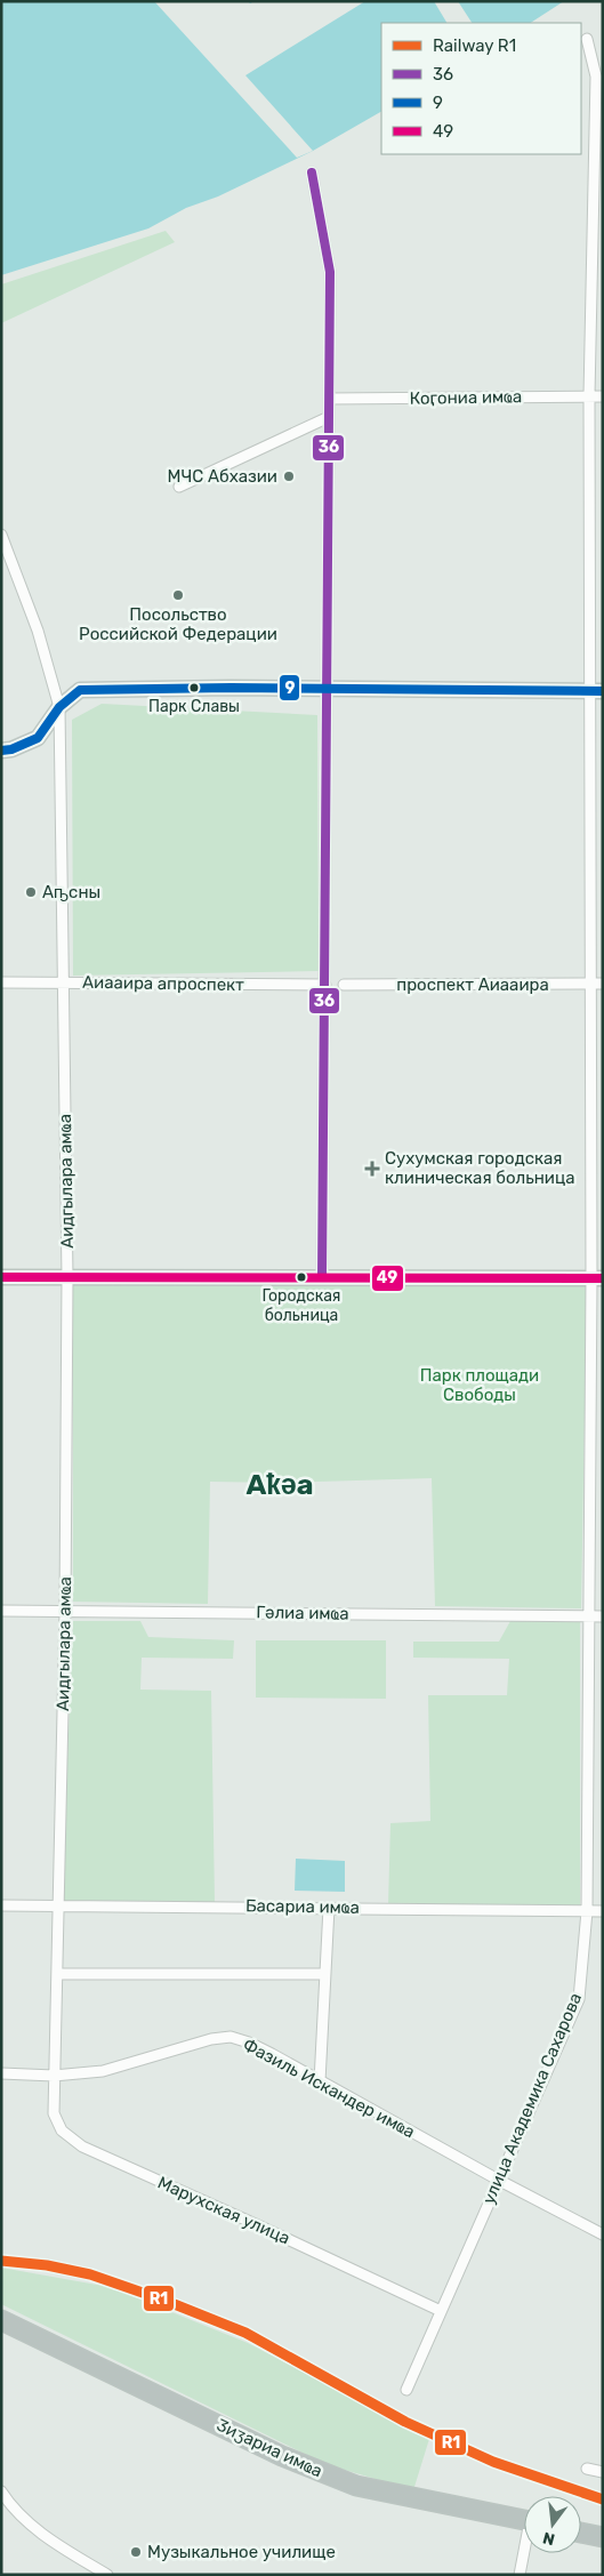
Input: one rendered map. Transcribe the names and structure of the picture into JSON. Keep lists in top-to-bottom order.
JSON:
{
  "streets": {
    "highway": ["Ӡиӡариа имҩа"],
    "street": [
      "Коӷониа имҩа",
      "Аиааира апроспект",
      "проспект Аиааира",
      "Аидгылара амҩа",
      "Гәлиа имҩа",
      "Басариа имҩа",
      "Фазиль Искандер имҩа",
      "улица Академика Сахарова",
      "Марухская улица"
    ]
  },
  "crossings": [
    ["Коӷониа имҩа", "улица Академика Сахарова"],
    ["Аиааира апроспект", "Аидгылара амҩа"],
    ["проспект Аиааира", "улица Академика Сахарова"],
    ["Аидгылара амҩа", "Гәлиа имҩа"],
    ["Аидгылара амҩа", "Басариа имҩа"],
    ["Аидгылара амҩа", "Марухская улица"],
    ["Гәлиа имҩа", "улица Академика Сахарова"],
    ["Басариа имҩа", "улица Академика Сахарова"],
    ["Фазиль Искандер имҩа", "улица Академика Сахарова"],
    ["Фазиль Искандер имҩа", "Марухская улица"],
    ["улица Академика Сахарова", "Марухская улица"]
  ],
  "districts": ["Аҟəа"],
  "parks": ["Парк площади Свободы"],
  "places": {
    "other": [
      "МЧС Абхазии",
      "Посольство Российской Федерации",
      "Парк Славы",
      "Аҧсны",
      "Городская больница",
      "Музыкальное училище"
    ],
    "health": ["Сухумская городская клиническая больница"]
  },
  "lines": [
    "transit line 36",
    "transit line 9",
    "transit line 49",
    "rail line R1"
  ],
  "legend": [
    "Railway R1",
    "36",
    "9",
    "49"
  ],
  "north": "bottom"
}
